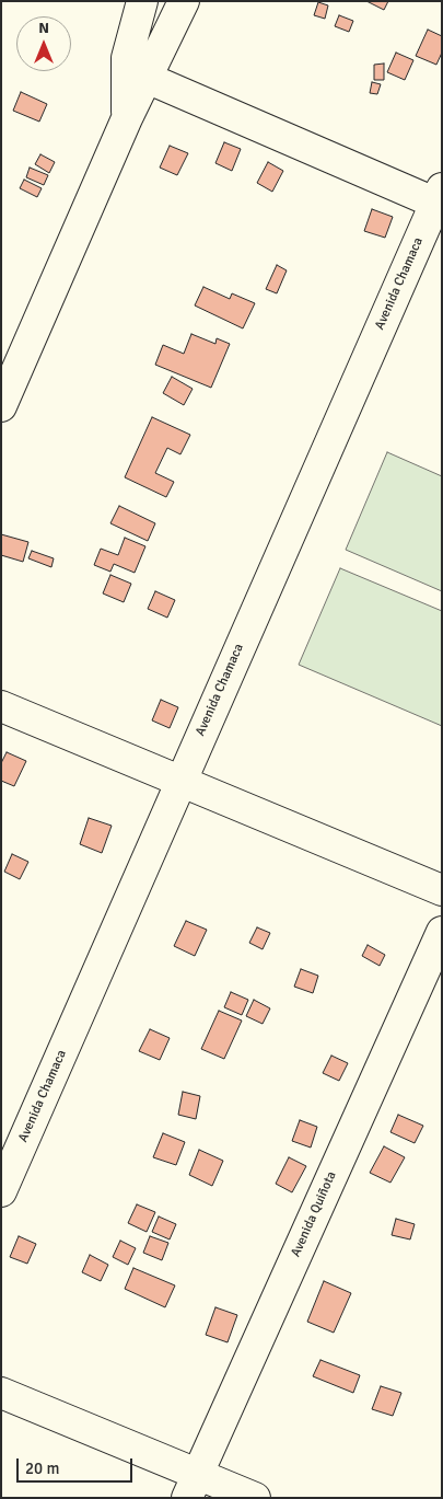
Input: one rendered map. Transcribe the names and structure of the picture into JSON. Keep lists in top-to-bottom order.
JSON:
{
  "streets": {
    "street": ["Avenida Chamaca", "Avenida Quiñota"]
  },
  "scale_bar": "20 m",
  "north": "top"
}
